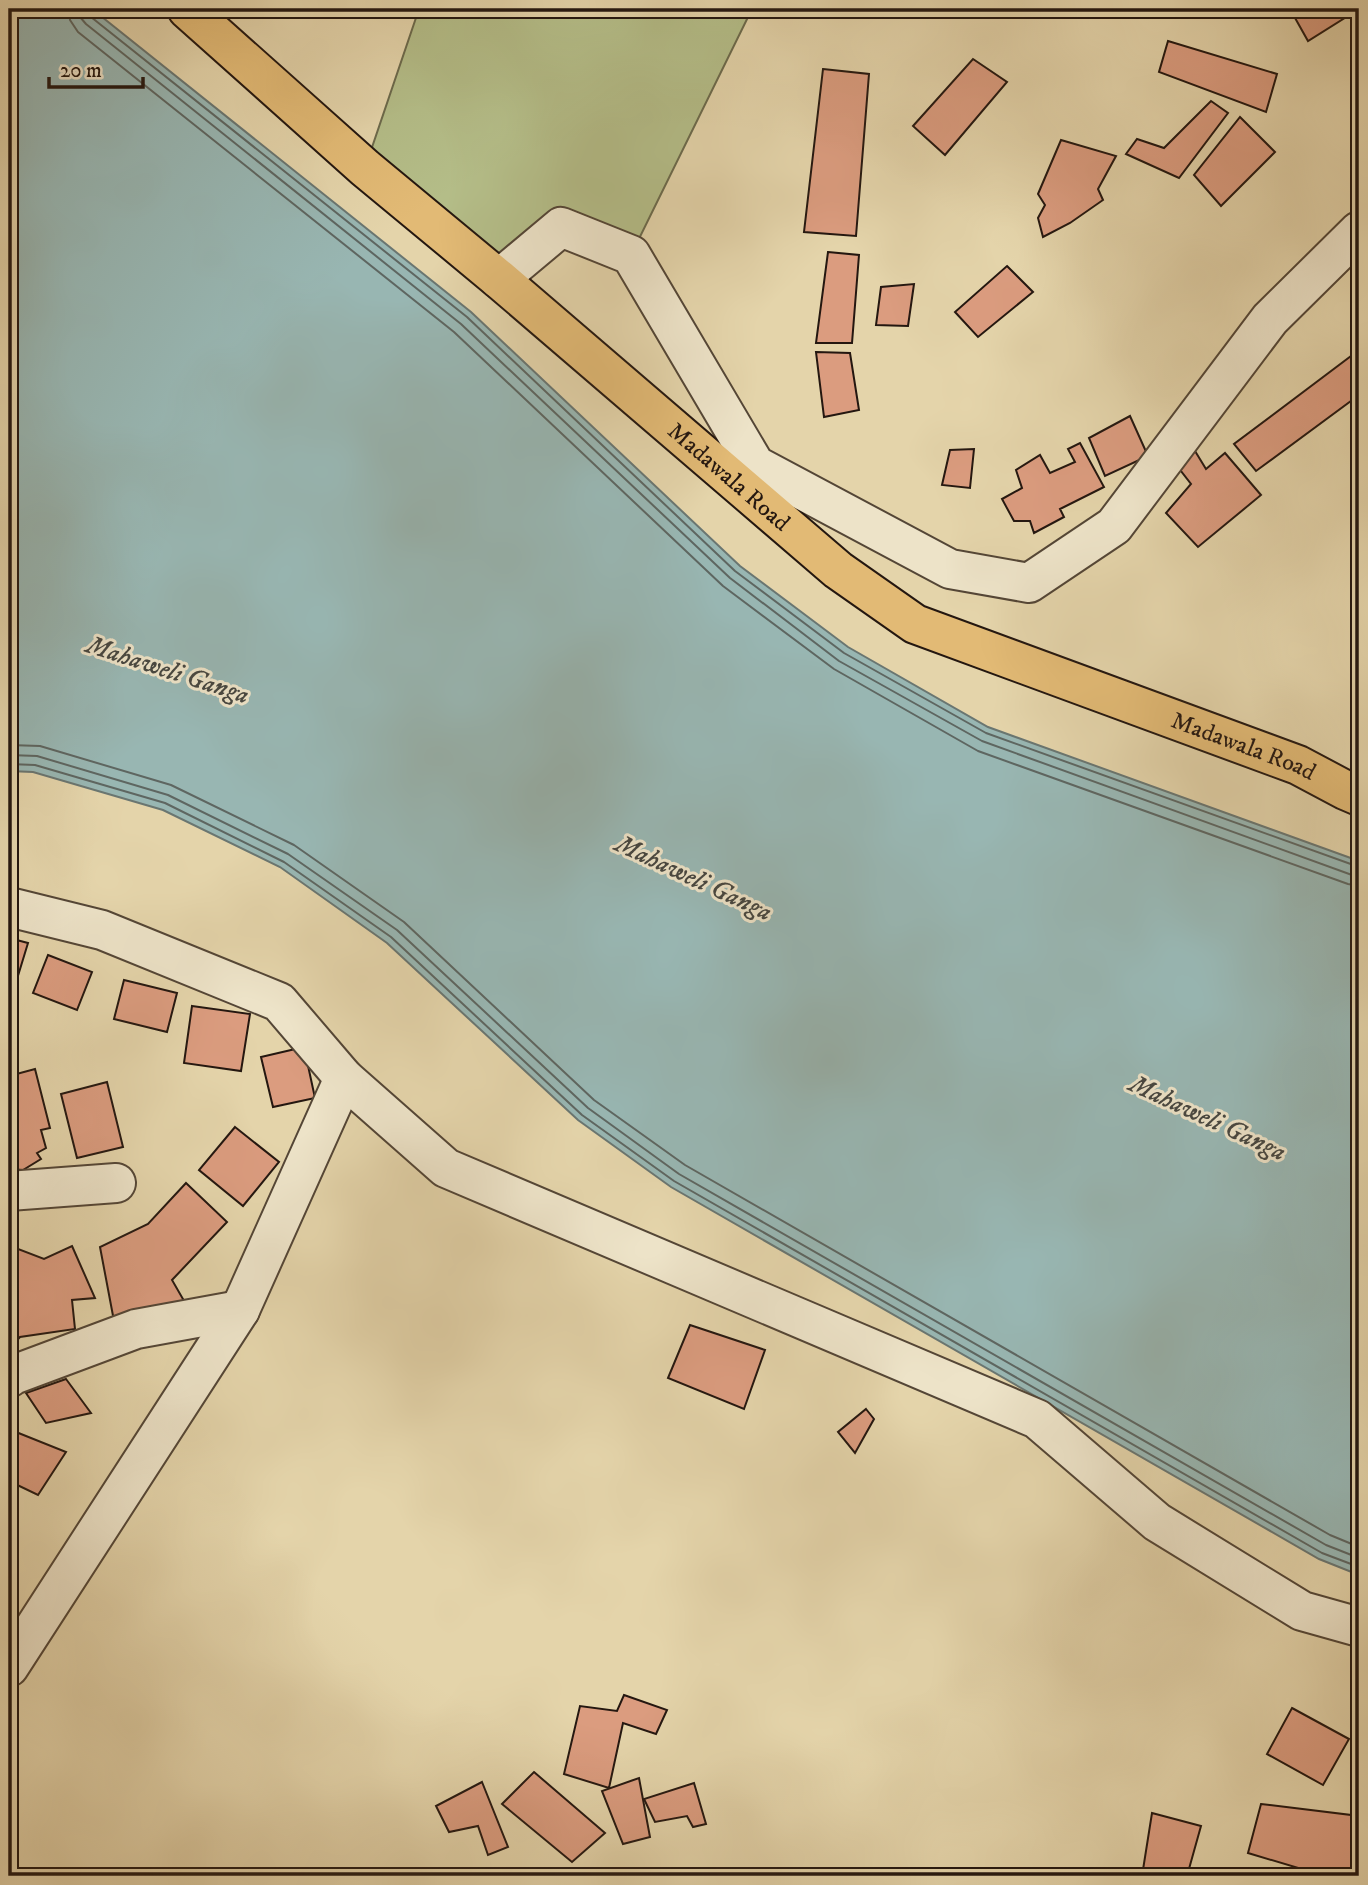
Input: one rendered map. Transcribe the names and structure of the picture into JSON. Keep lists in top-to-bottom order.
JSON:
{
  "streets": {
    "main road": ["Madawala Road"]
  },
  "water": ["Mahaweli Ganga"],
  "scale_bar": "20 m"
}
